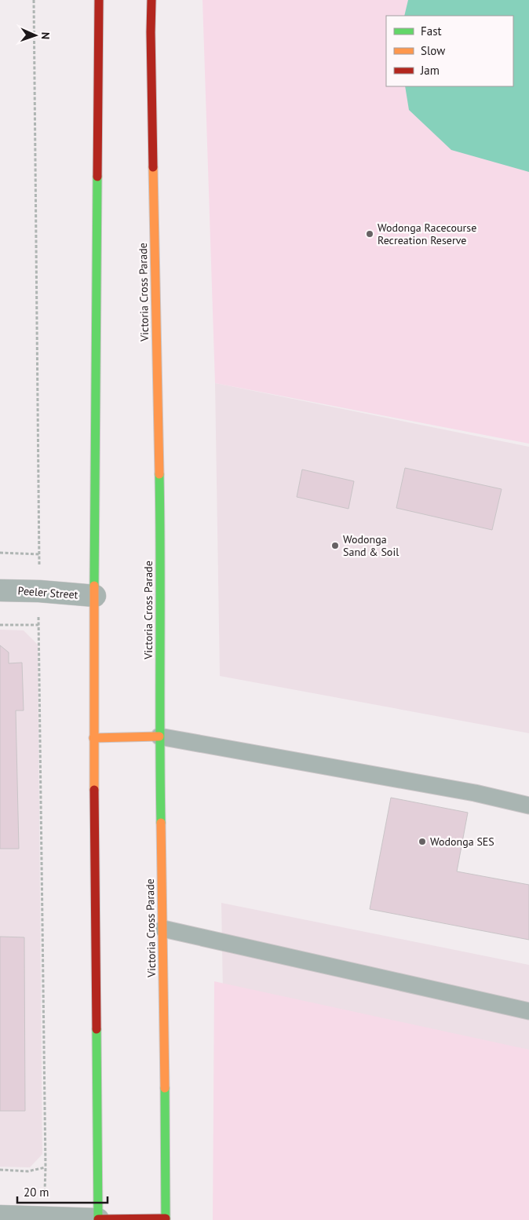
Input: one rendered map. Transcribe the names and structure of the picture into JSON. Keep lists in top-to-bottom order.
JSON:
{
  "streets": {
    "main road": ["Victoria Cross Parade"],
    "street": ["Peeler Street"]
  },
  "places": ["Wodonga Racecourse Recreation Reserve", "Wodonga Sand & Soil", "Wodonga SES"],
  "legend": ["Fast", "Slow", "Jam"],
  "scale_bar": "20 m",
  "north": "right"
}
